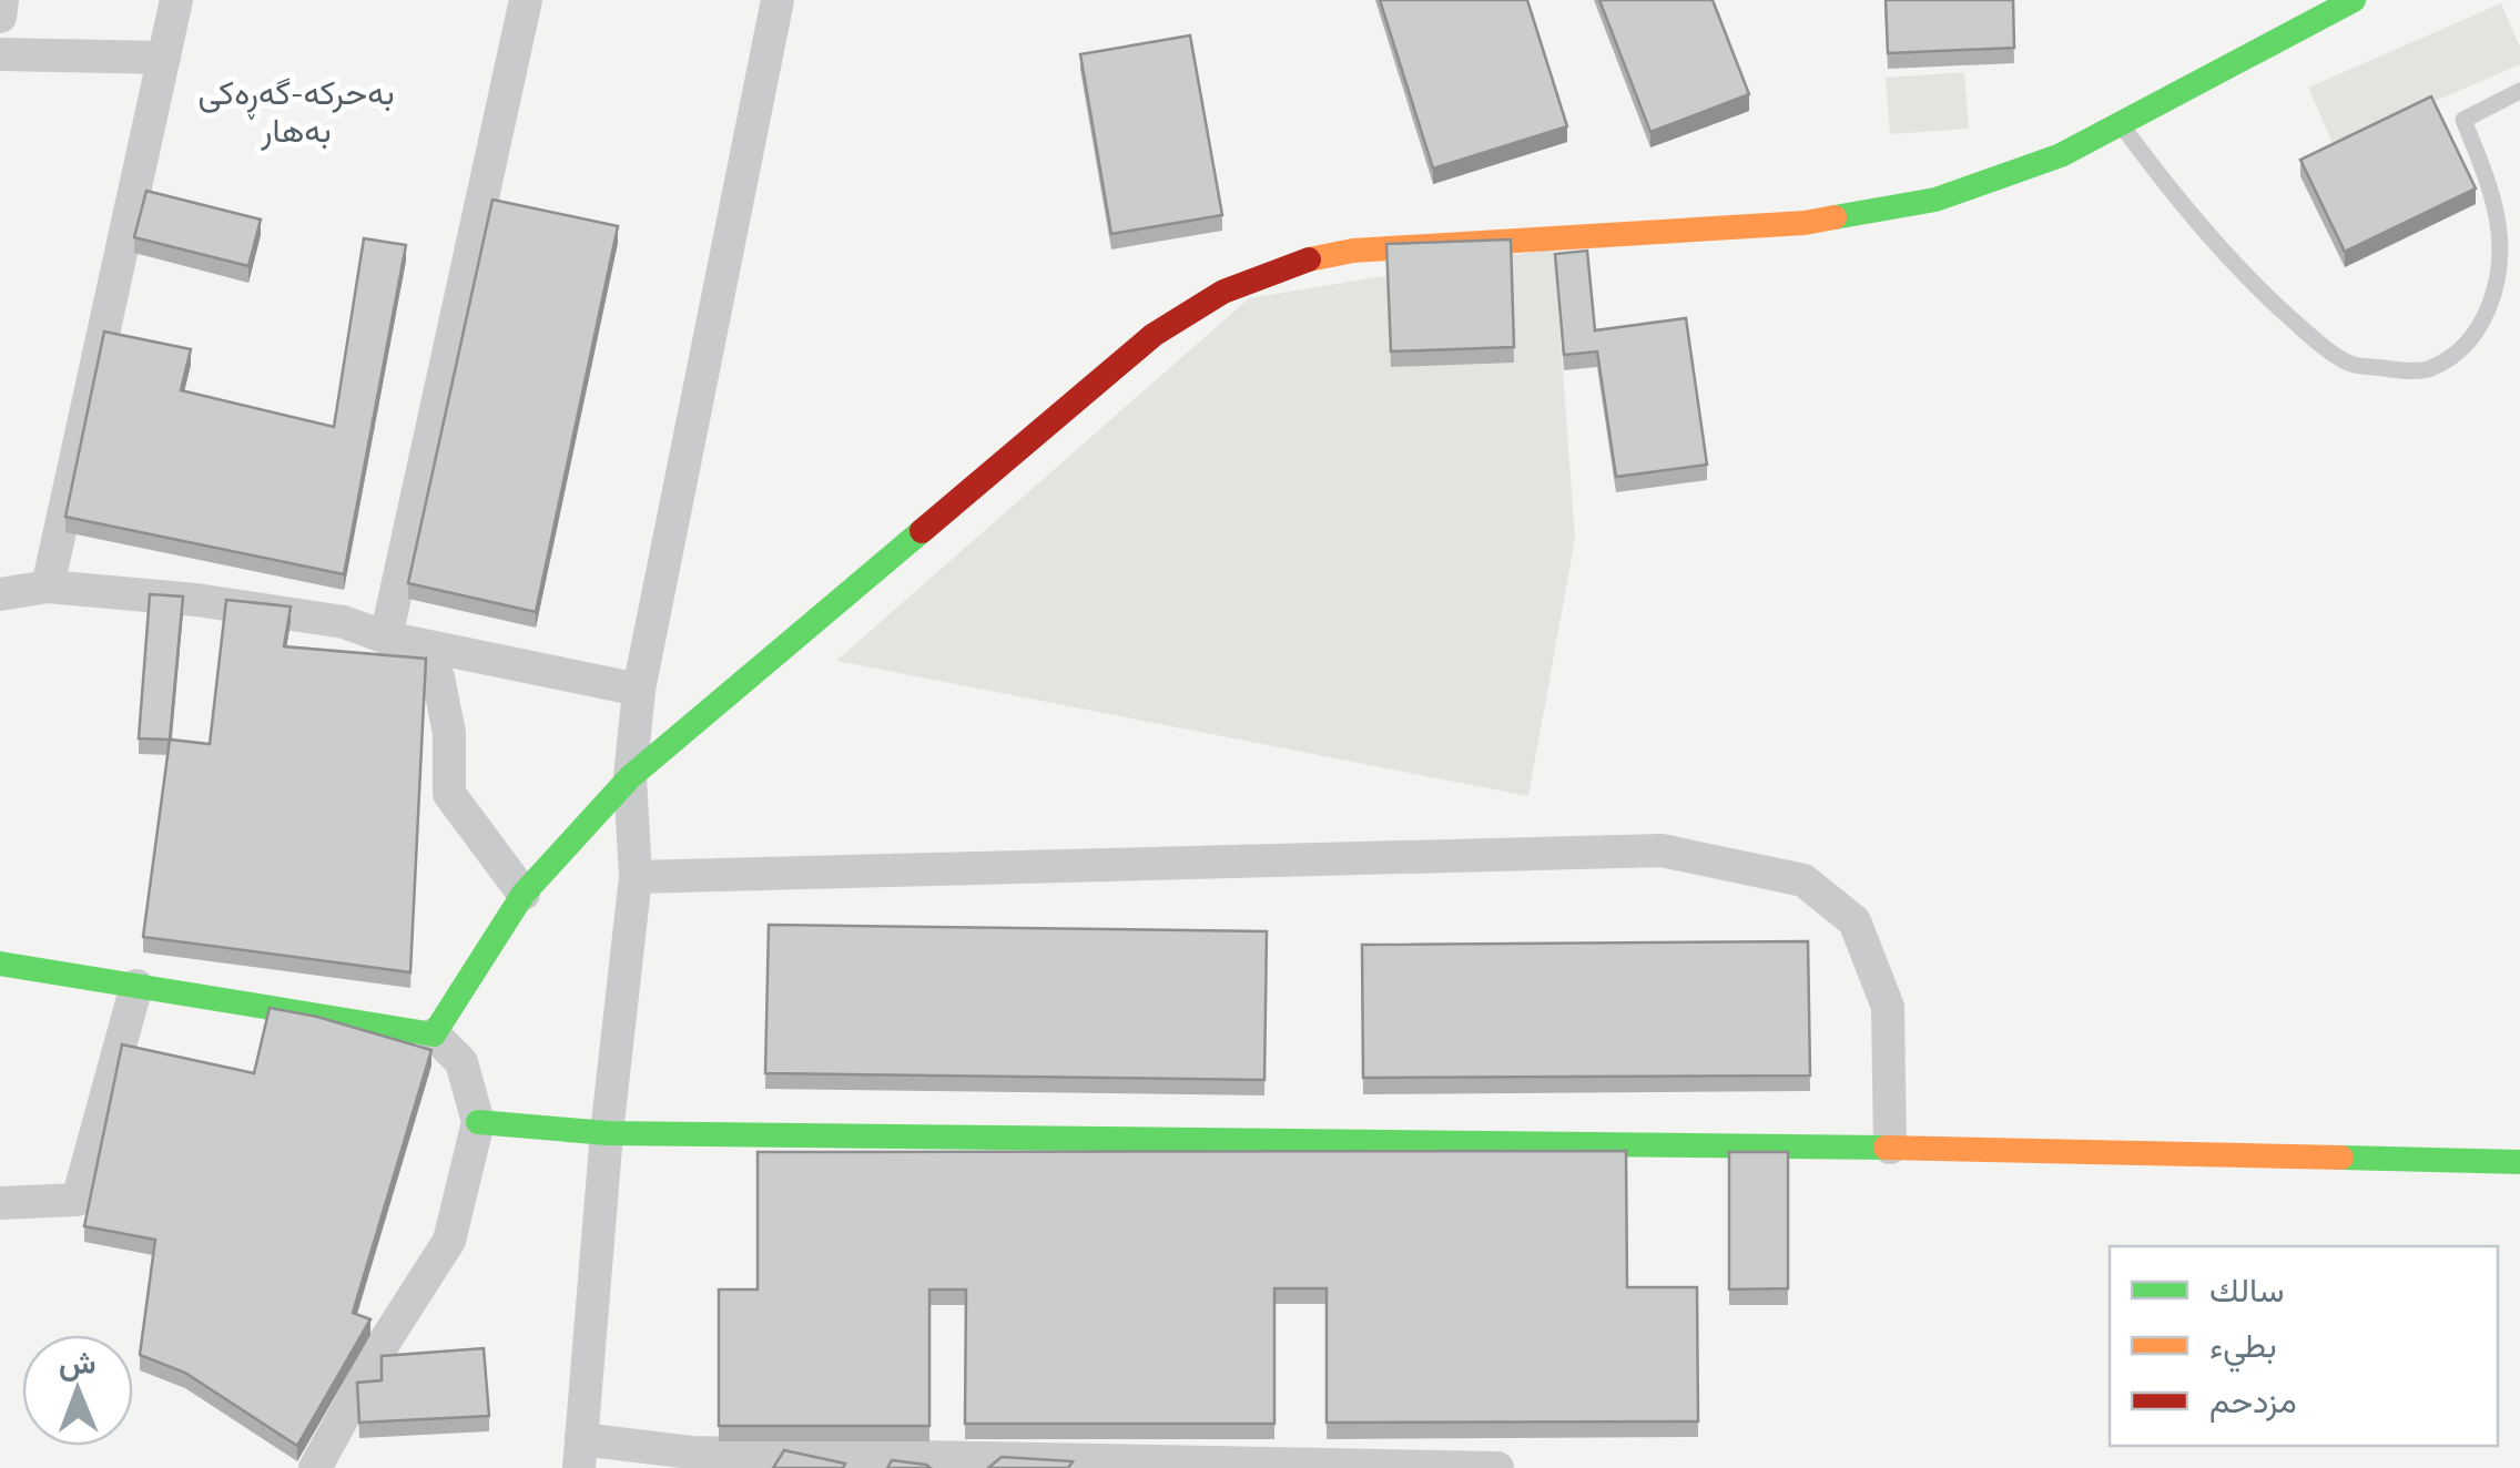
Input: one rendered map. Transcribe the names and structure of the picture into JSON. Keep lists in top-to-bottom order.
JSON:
{
  "districts": ["بەحرکە-گەڕەکی بەهار"],
  "legend": ["سالك", "بطيء", "مزدحم"],
  "north": "top"
}
